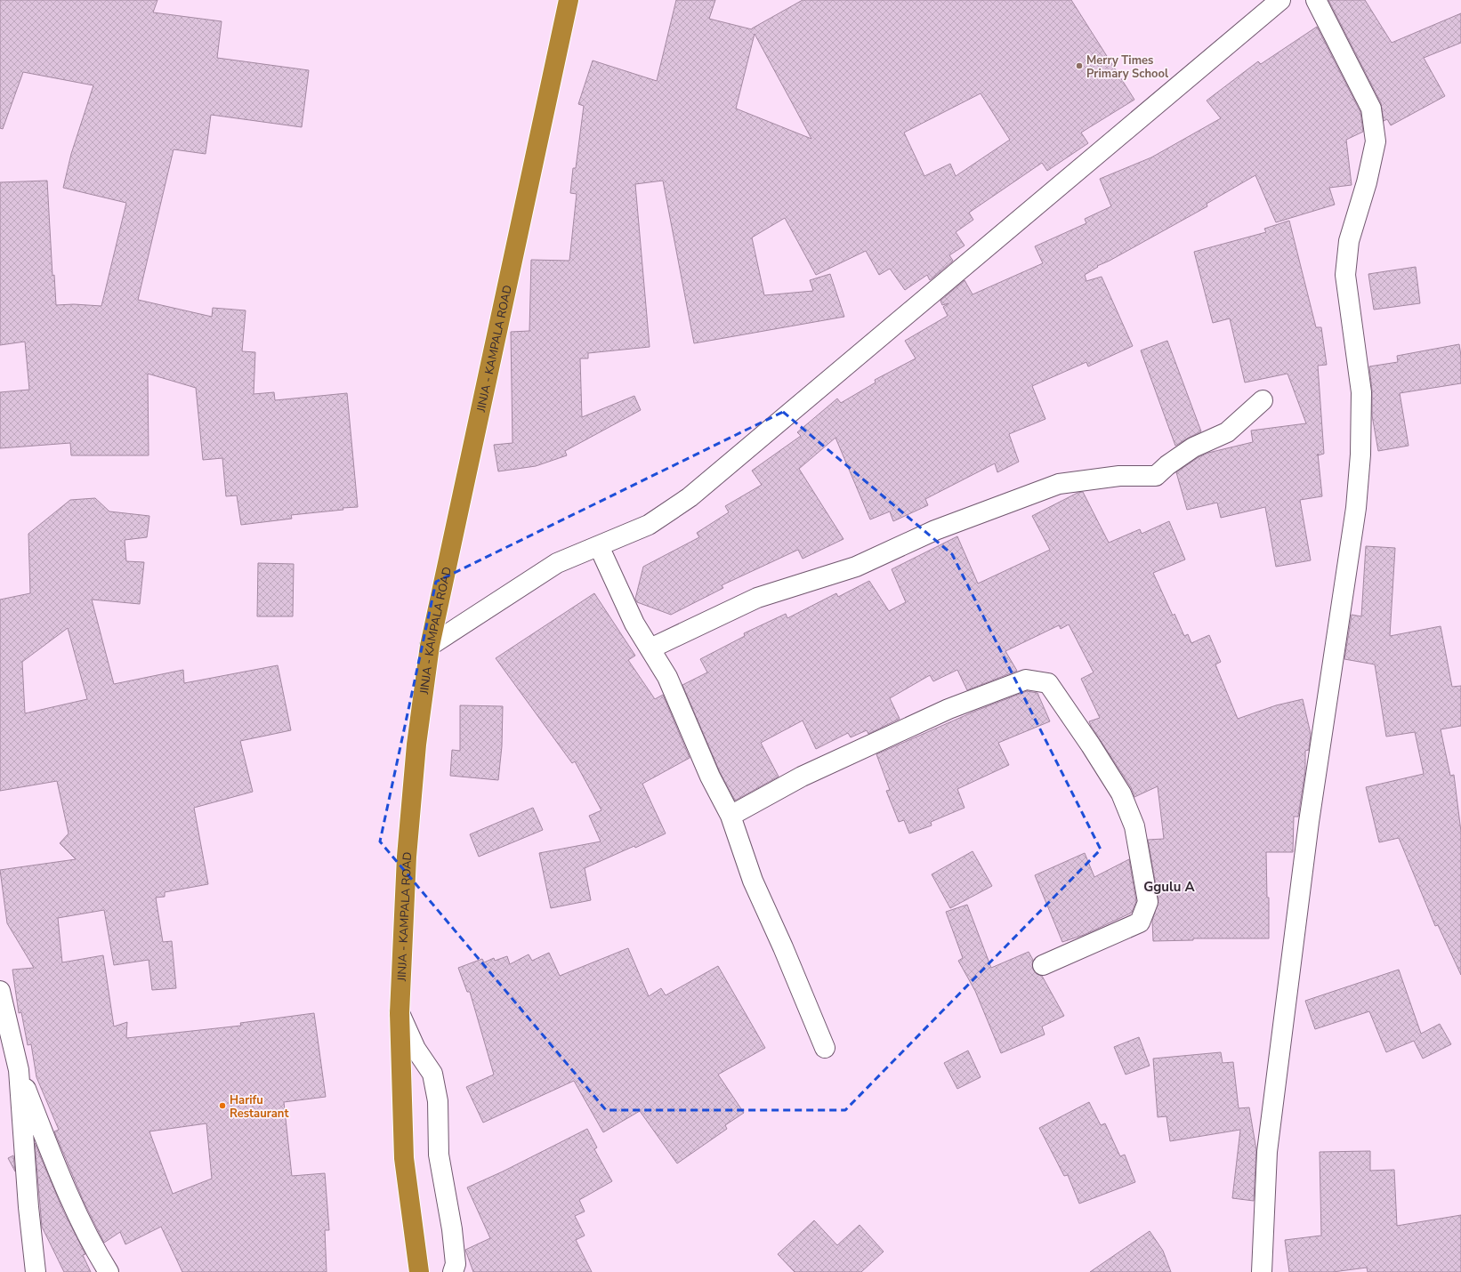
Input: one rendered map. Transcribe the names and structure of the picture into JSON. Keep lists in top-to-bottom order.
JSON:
{
  "streets": {
    "highway": ["JINJA - KAMPALA ROAD"]
  },
  "districts": ["Ggulu A"],
  "places": ["Merry Times Primary School", "Harifu Restaurant"]
}
